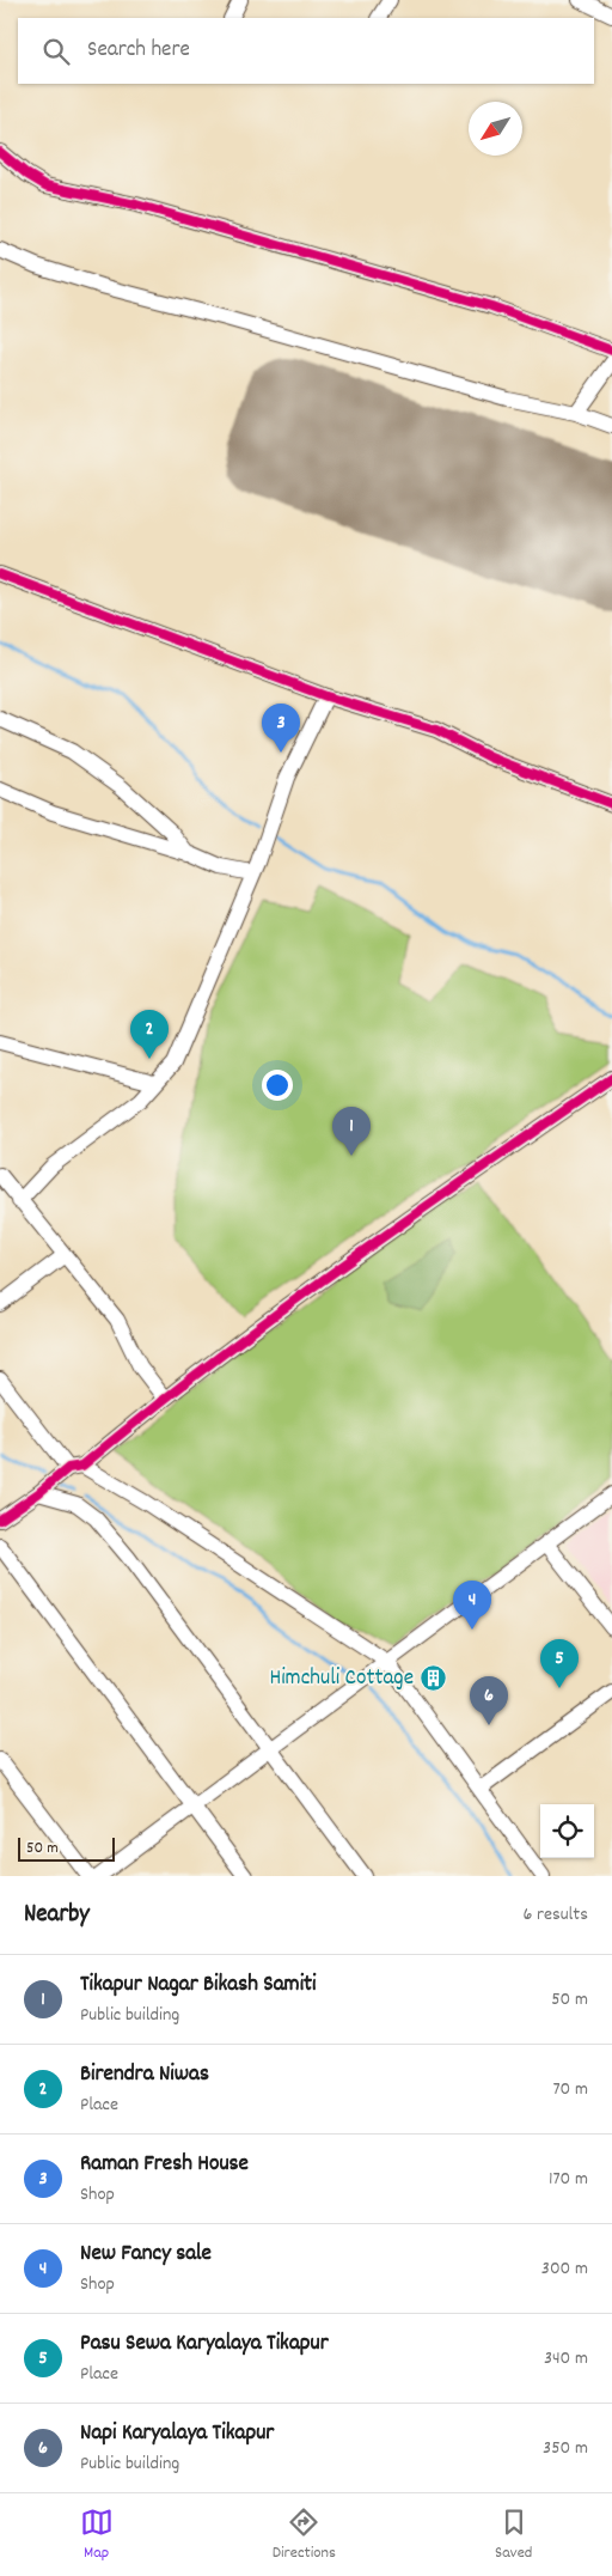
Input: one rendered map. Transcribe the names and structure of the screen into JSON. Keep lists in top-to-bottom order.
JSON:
{
  "places": {
    "building": ["Himchuli Cottage"]
  },
  "scale_bar": "50 m",
  "north": "bottom left",
  "page": {
    "search": "Search here",
    "pins": [
      "3",
      "2",
      "1",
      "4",
      "5",
      "6"
    ],
    "scale": "50 m",
    "heading": ["Nearby", "6 results"],
    "list": [
      {
        "mark": "1",
        "name": "Tikapur Nagar Bikash Samiti",
        "note": "Public building",
        "value": "50 m"
      },
      {
        "mark": "2",
        "name": "Birendra Niwas",
        "note": "Place",
        "value": "70 m"
      },
      {
        "mark": "3",
        "name": "Raman Fresh House",
        "note": "Shop",
        "value": "170 m"
      },
      {
        "mark": "4",
        "name": "New Fancy sale",
        "note": "Shop",
        "value": "300 m"
      },
      {
        "mark": "5",
        "name": "Pasu Sewa Karyalaya Tikapur",
        "note": "Place",
        "value": "340 m"
      },
      {
        "mark": "6",
        "name": "Napi Karyalaya Tikapur",
        "note": "Public building",
        "value": "350 m"
      }
    ],
    "nav": ["Map", "Directions", "Saved"]
  }
}
